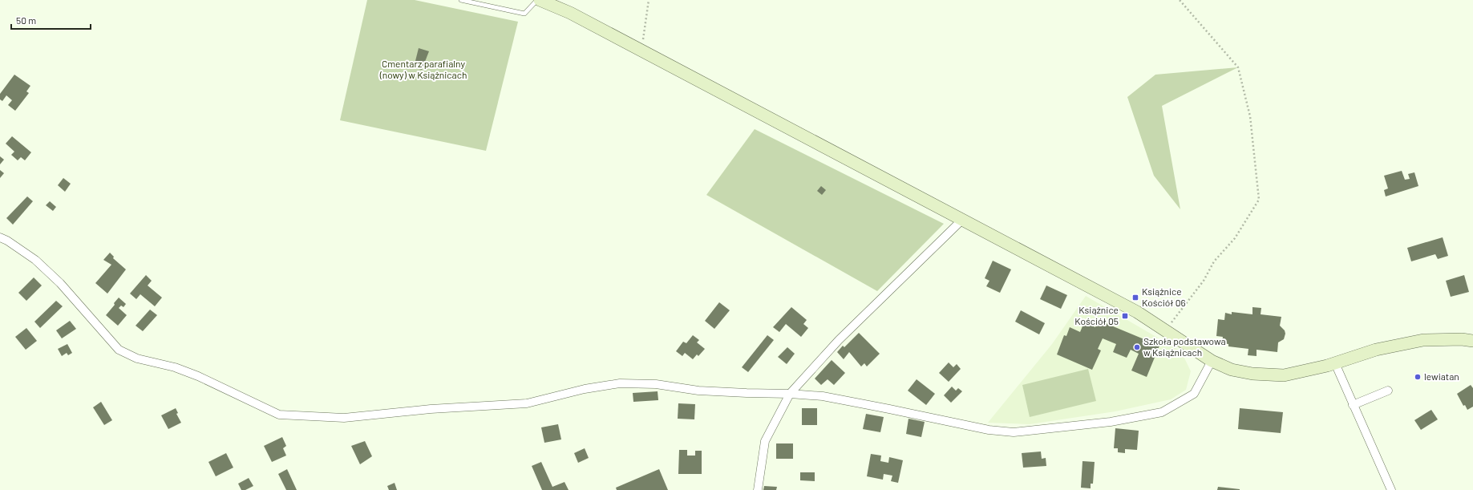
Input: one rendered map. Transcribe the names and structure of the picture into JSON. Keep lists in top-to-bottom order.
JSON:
{
  "parks": ["Cmentarz parafialny (nowy) w Książnicach"],
  "places": {
    "transit": ["Książnice Kościół 06", "Książnice Kościół 05"],
    "other": ["Szkoła podstawowa w Książnicach", "lewiatan"]
  },
  "scale_bar": "50 m"
}
